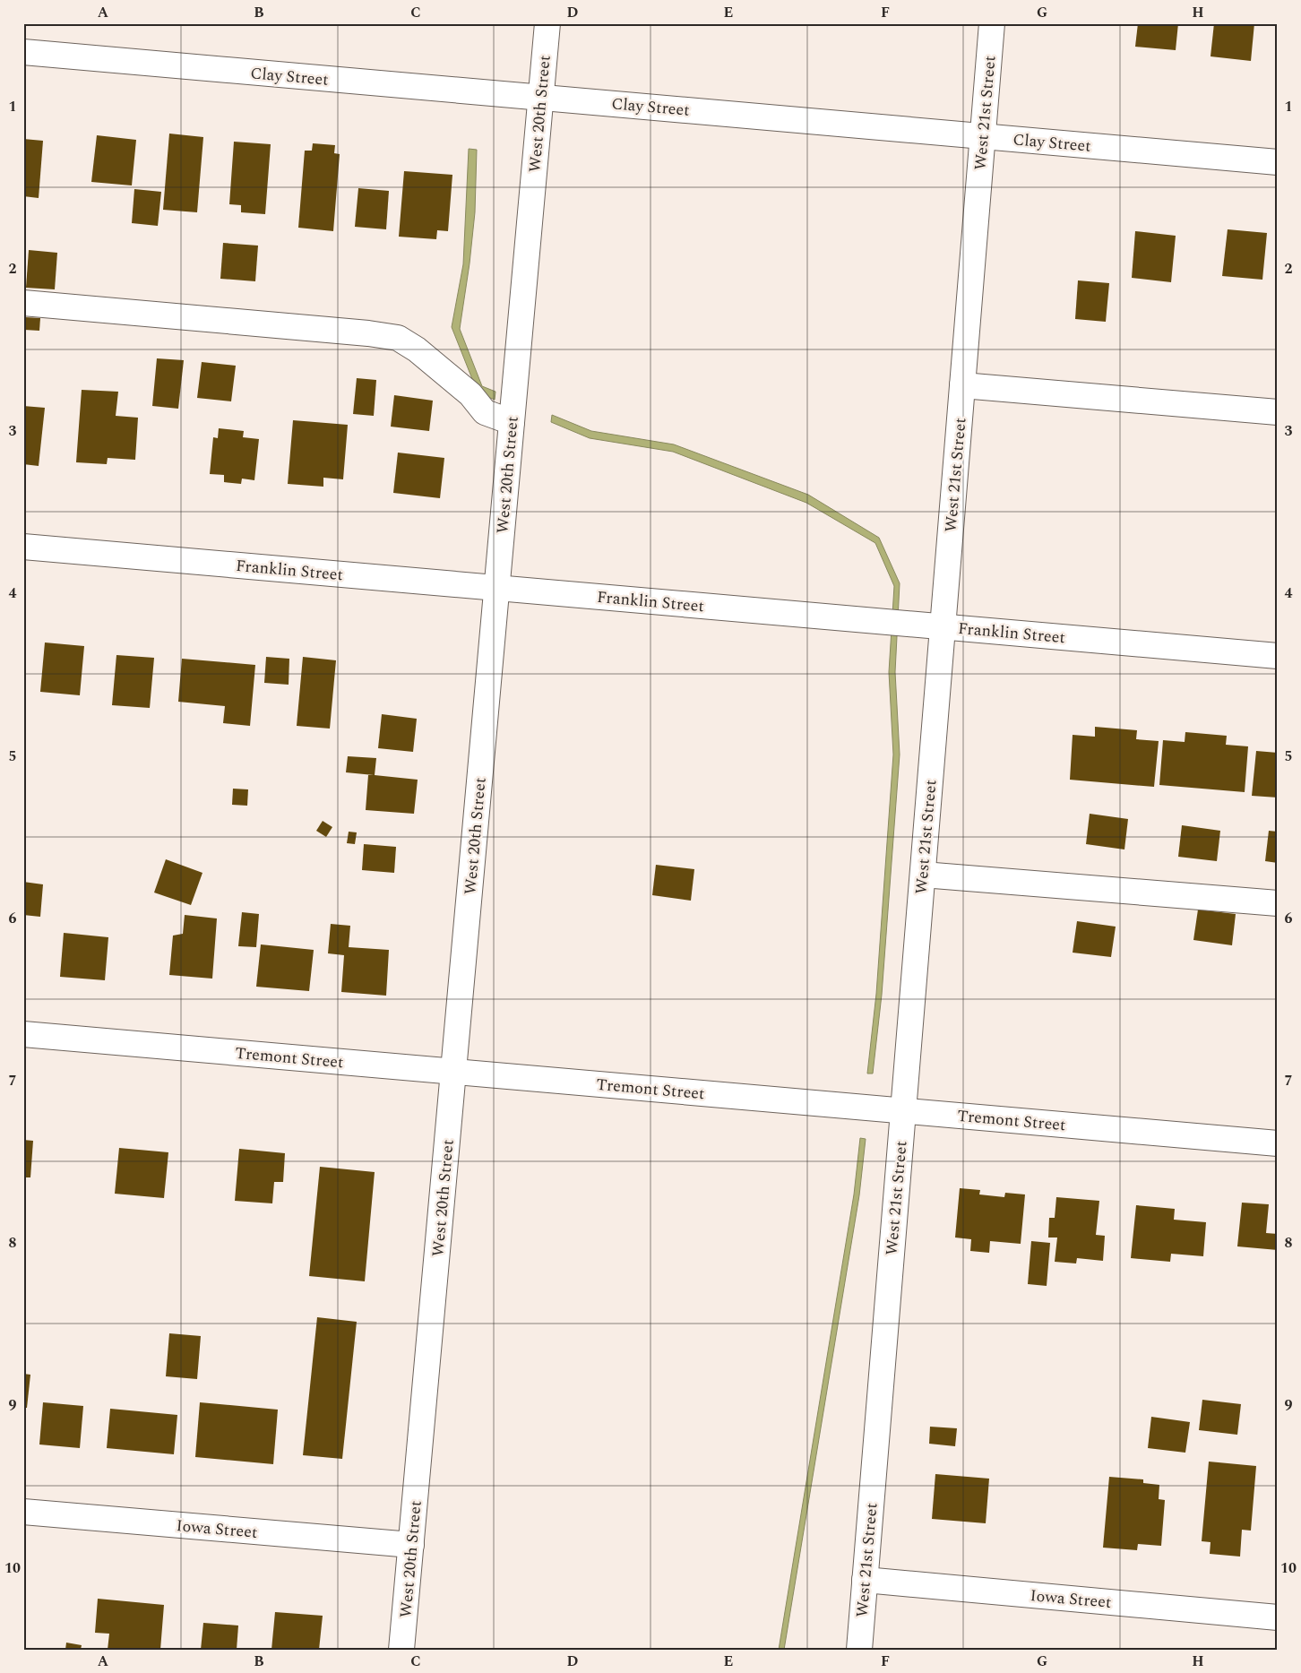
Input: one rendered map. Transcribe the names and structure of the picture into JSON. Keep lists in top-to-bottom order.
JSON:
{
  "streets": {
    "street": [
      "Clay Street",
      "West 21st Street",
      "West 20th Street",
      "Franklin Street",
      "Tremont Street",
      "Iowa Street"
    ]
  },
  "crossings": [
    ["Clay Street", "West 21st Street"],
    ["Clay Street", "West 20th Street"],
    ["West 21st Street", "Franklin Street"],
    ["West 21st Street", "Tremont Street"],
    ["West 21st Street", "Iowa Street"],
    ["West 20th Street", "Franklin Street"],
    ["West 20th Street", "Tremont Street"],
    ["West 20th Street", "Iowa Street"]
  ],
  "grid": {
    "columns": [
      "A",
      "B",
      "C",
      "D",
      "E",
      "F",
      "G",
      "H"
    ],
    "rows": [
      "1",
      "2",
      "3",
      "4",
      "5",
      "6",
      "7",
      "8",
      "9",
      "10"
    ]
  }
}
